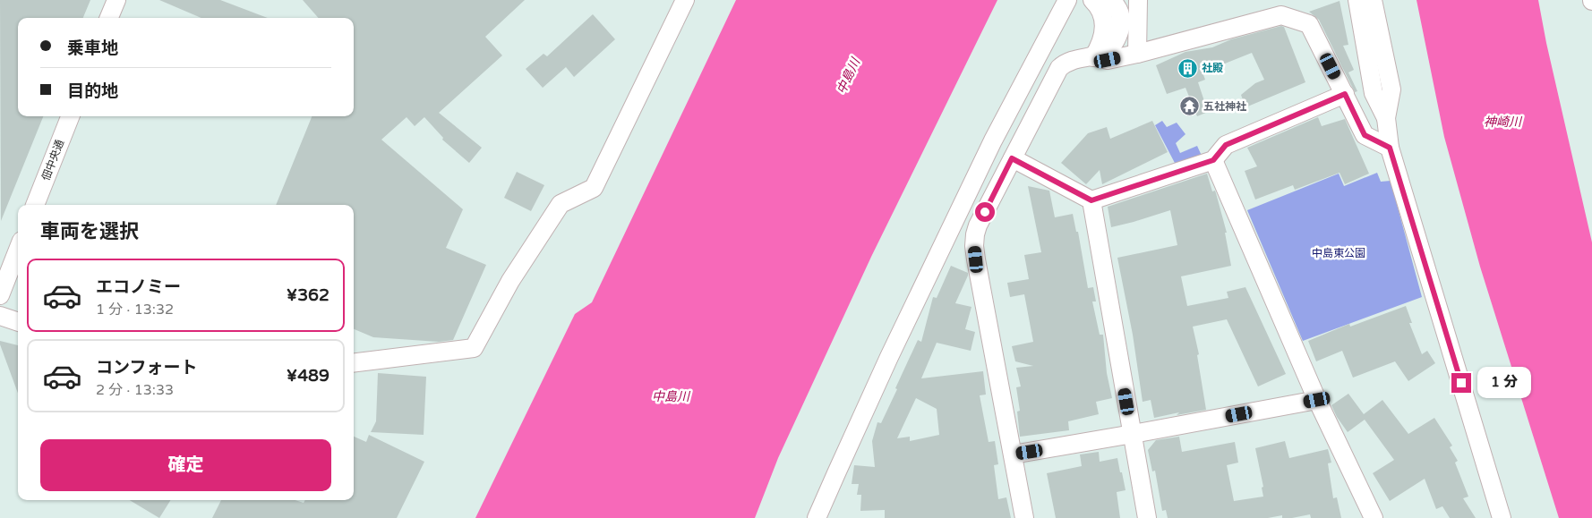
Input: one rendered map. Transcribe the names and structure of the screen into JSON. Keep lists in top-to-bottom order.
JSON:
{
  "streets": {
    "street": ["佃中央通"]
  },
  "water": ["中島川", "神崎川"],
  "parks": ["中島東公園"],
  "places": {
    "building": ["社殿"],
    "temple": ["五社神社"]
  },
  "page": {
    "banner": ["乗車地", "目的地"],
    "heading": "車両を選択",
    "list": [
      {
        "name": "エコノミー",
        "note": "1 分 · 13:32",
        "value": "¥362"
      },
      {
        "name": "コンフォート",
        "note": "2 分 · 13:33",
        "value": "¥489"
      }
    ],
    "bubble": "1 分",
    "buttons": "確定"
  }
}
